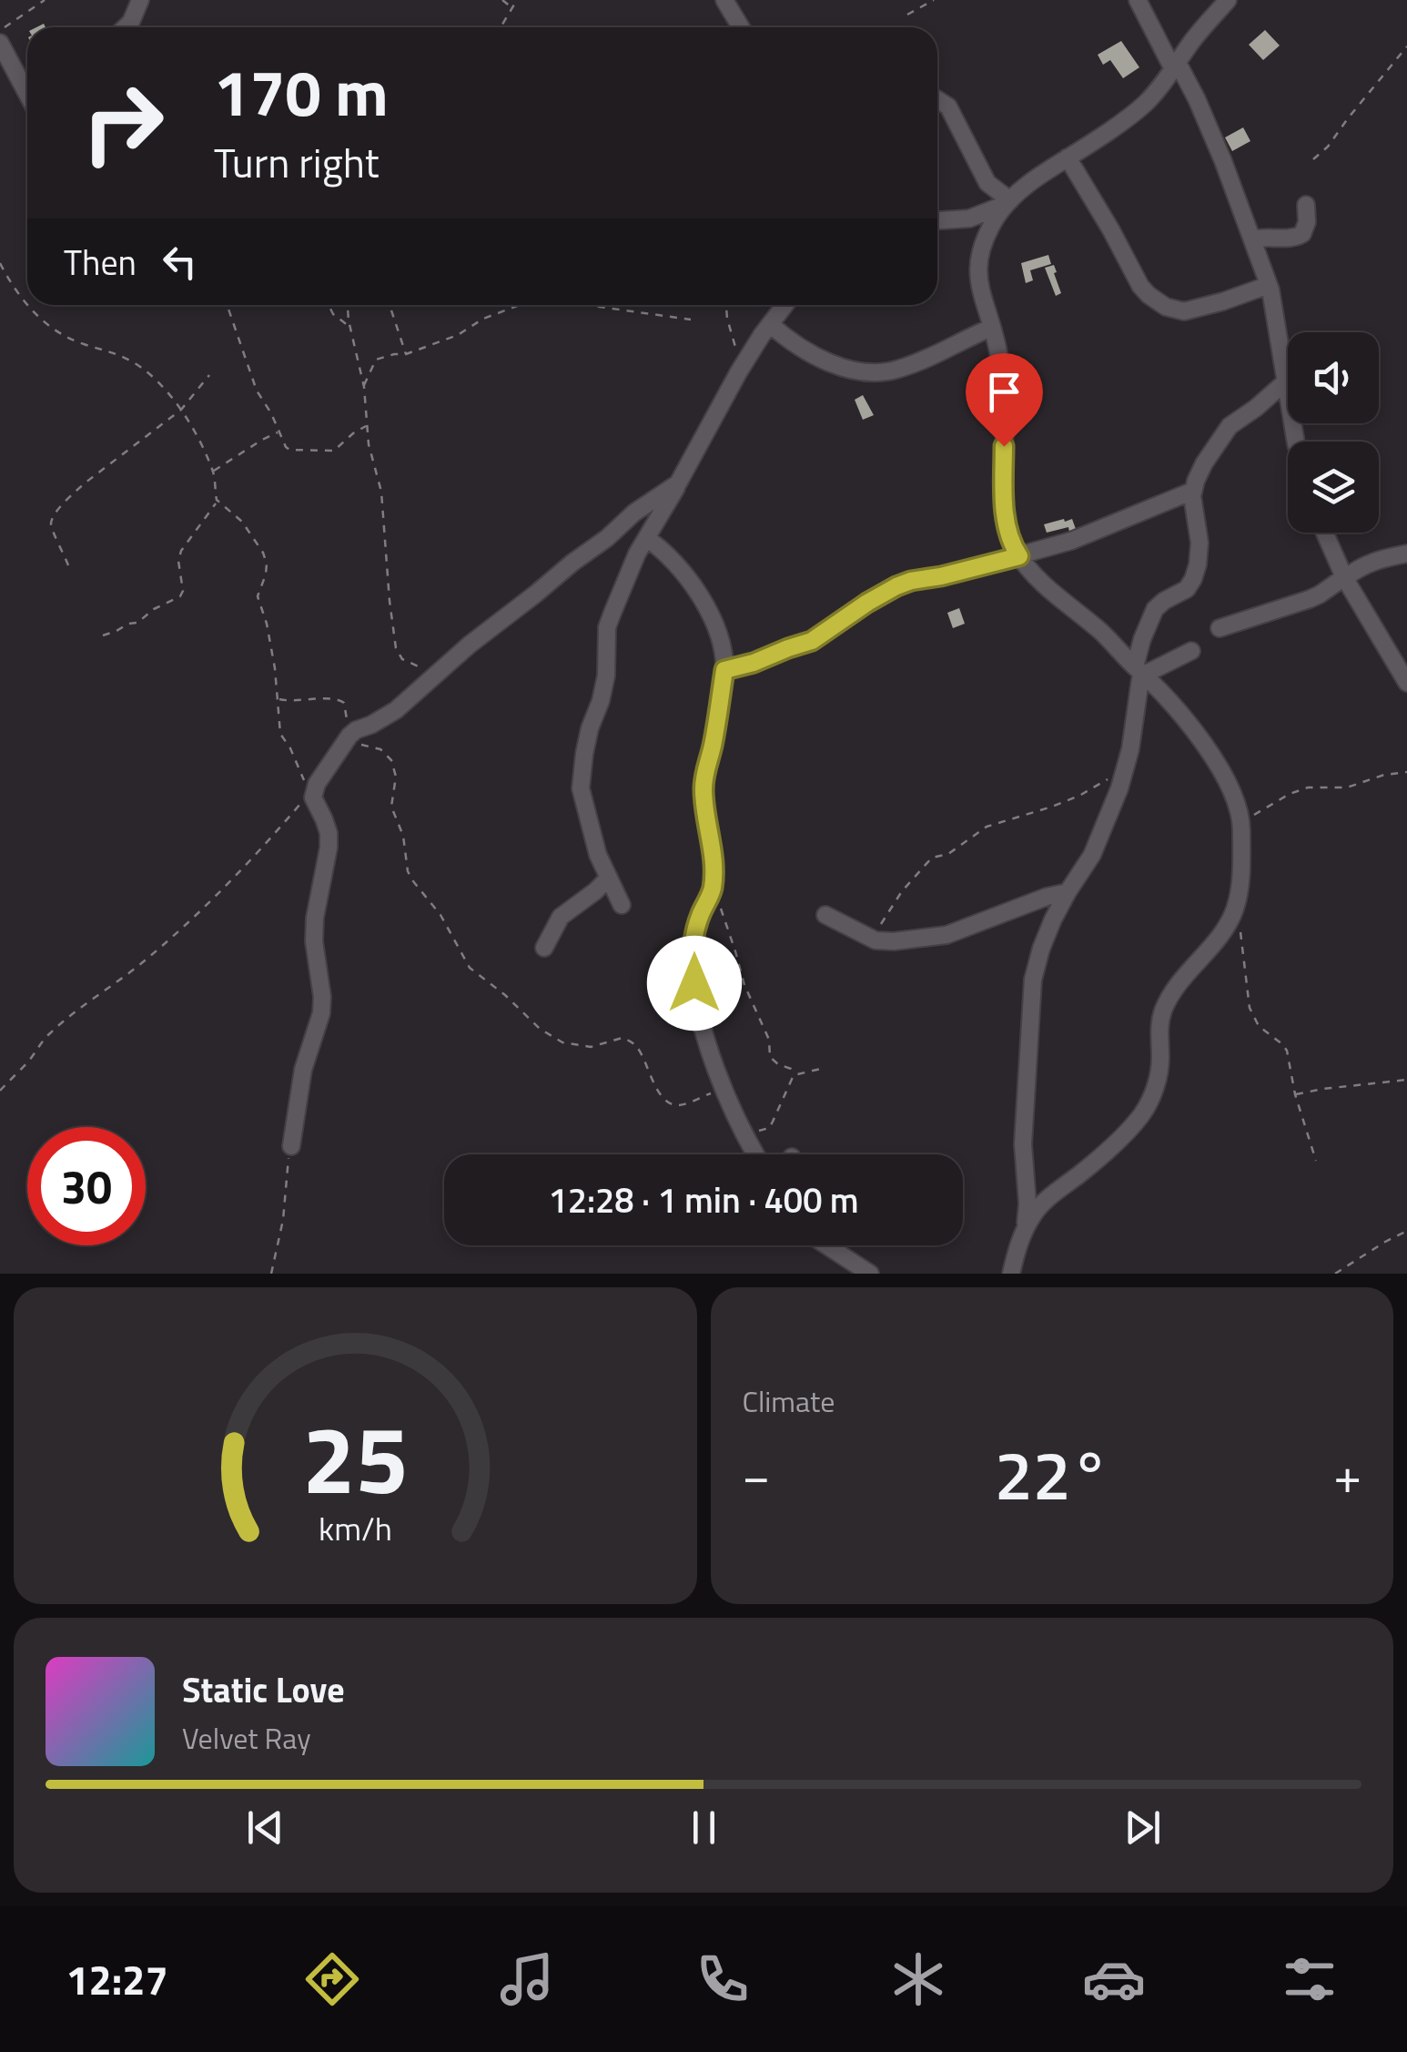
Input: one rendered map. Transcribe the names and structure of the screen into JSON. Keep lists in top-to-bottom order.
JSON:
{
  "page": {
    "turn": ["170 m", "Turn right"],
    "then": "Then",
    "limit": "30",
    "trip": "12:28 · 1 min · 400 m",
    "tile": "Climate",
    "heat": ["−", "22°", "+"],
    "song": ["Static Love", "Velvet Ray"],
    "tabs": "12:27",
    "gauge": ["25", "km/h"]
  }
}
